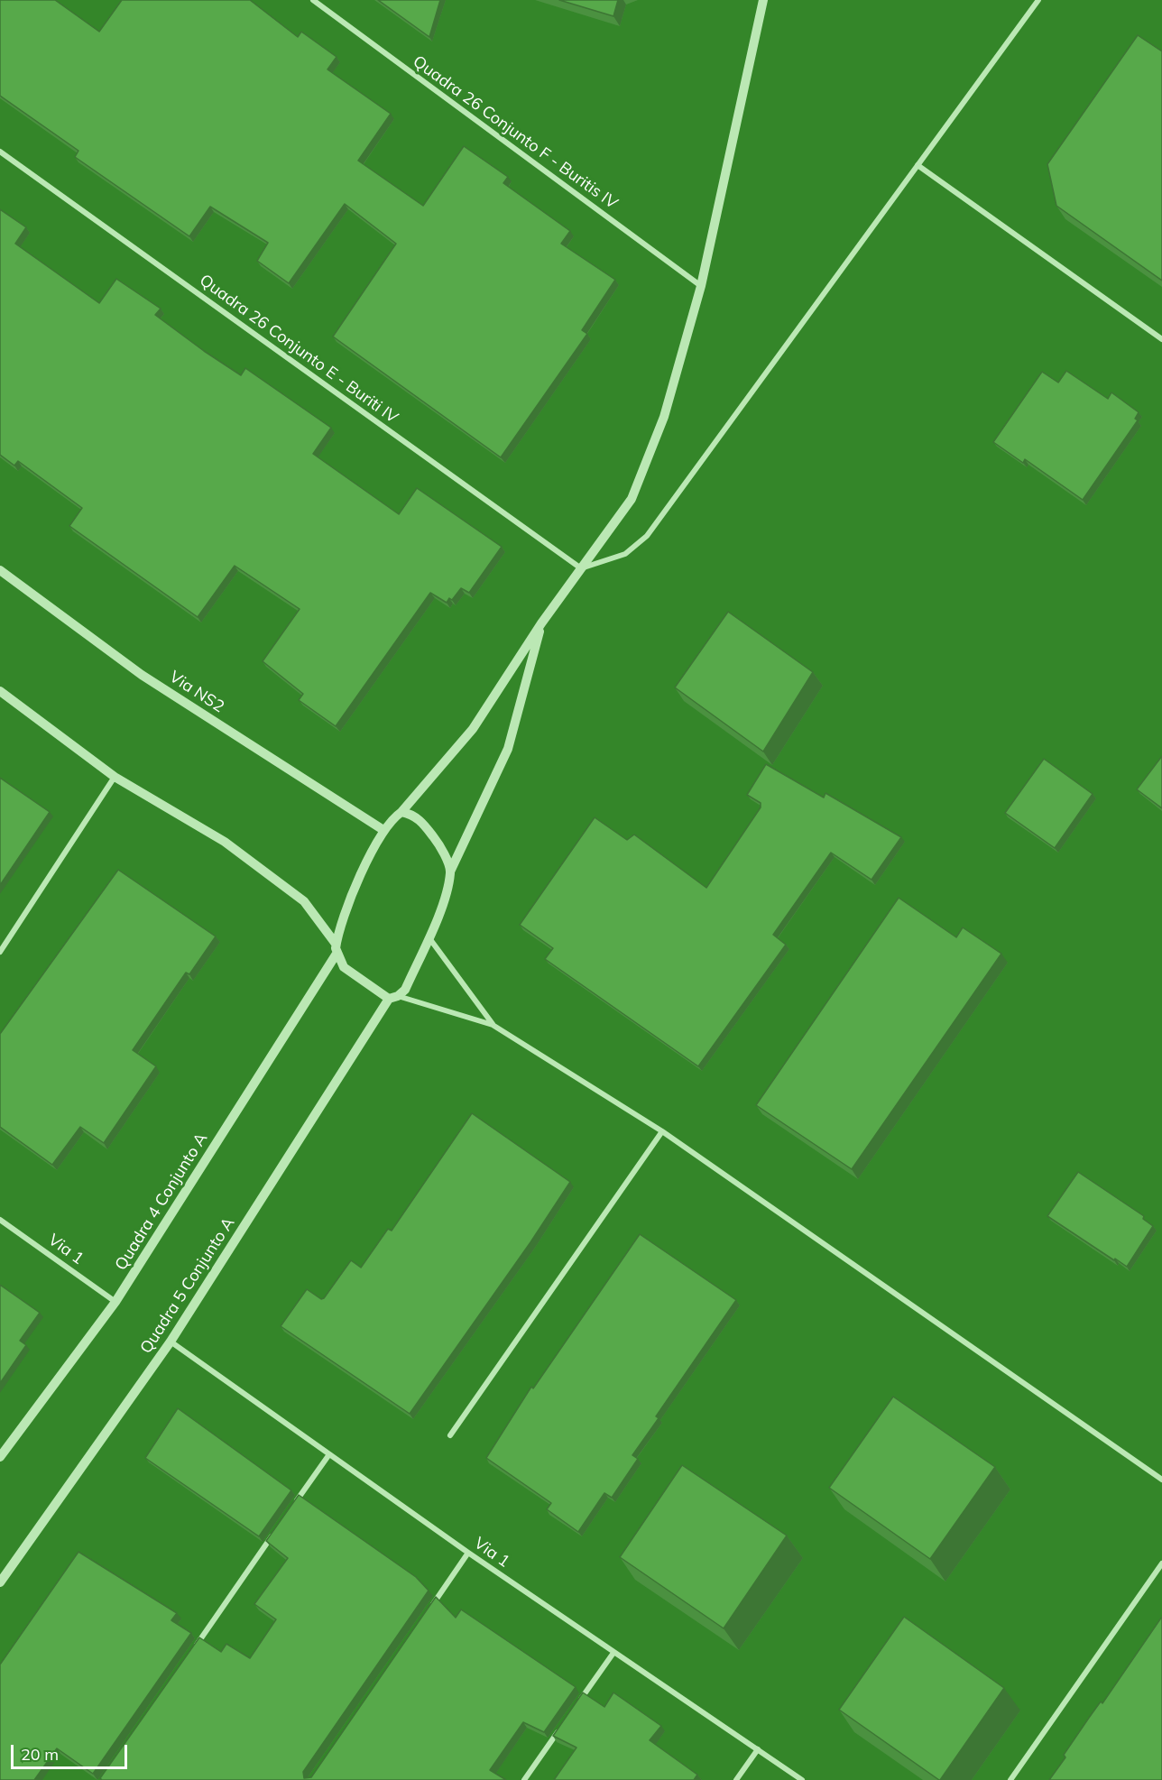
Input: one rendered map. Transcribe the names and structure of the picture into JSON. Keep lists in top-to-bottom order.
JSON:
{
  "streets": {
    "street": [
      "Quadra 26 Conjunto F - Buritis IV",
      "Quadra 26 Conjunto E - Buriti IV",
      "Via NS2",
      "Quadra 4 Conjunto A",
      "Via 1",
      "Quadra 5 Conjunto A"
    ]
  },
  "crossings": [
    ["Quadra 26 Conjunto F - Buritis IV", "Quadra 4 Conjunto A"],
    ["Quadra 26 Conjunto E - Buriti IV", "Quadra 4 Conjunto A"],
    ["Via NS2", "Quadra 4 Conjunto A"],
    ["Quadra 4 Conjunto A", "Via 1"],
    ["Quadra 4 Conjunto A", "Quadra 5 Conjunto A"],
    ["Via 1", "Quadra 5 Conjunto A"]
  ],
  "scale_bar": "20 m"
}
